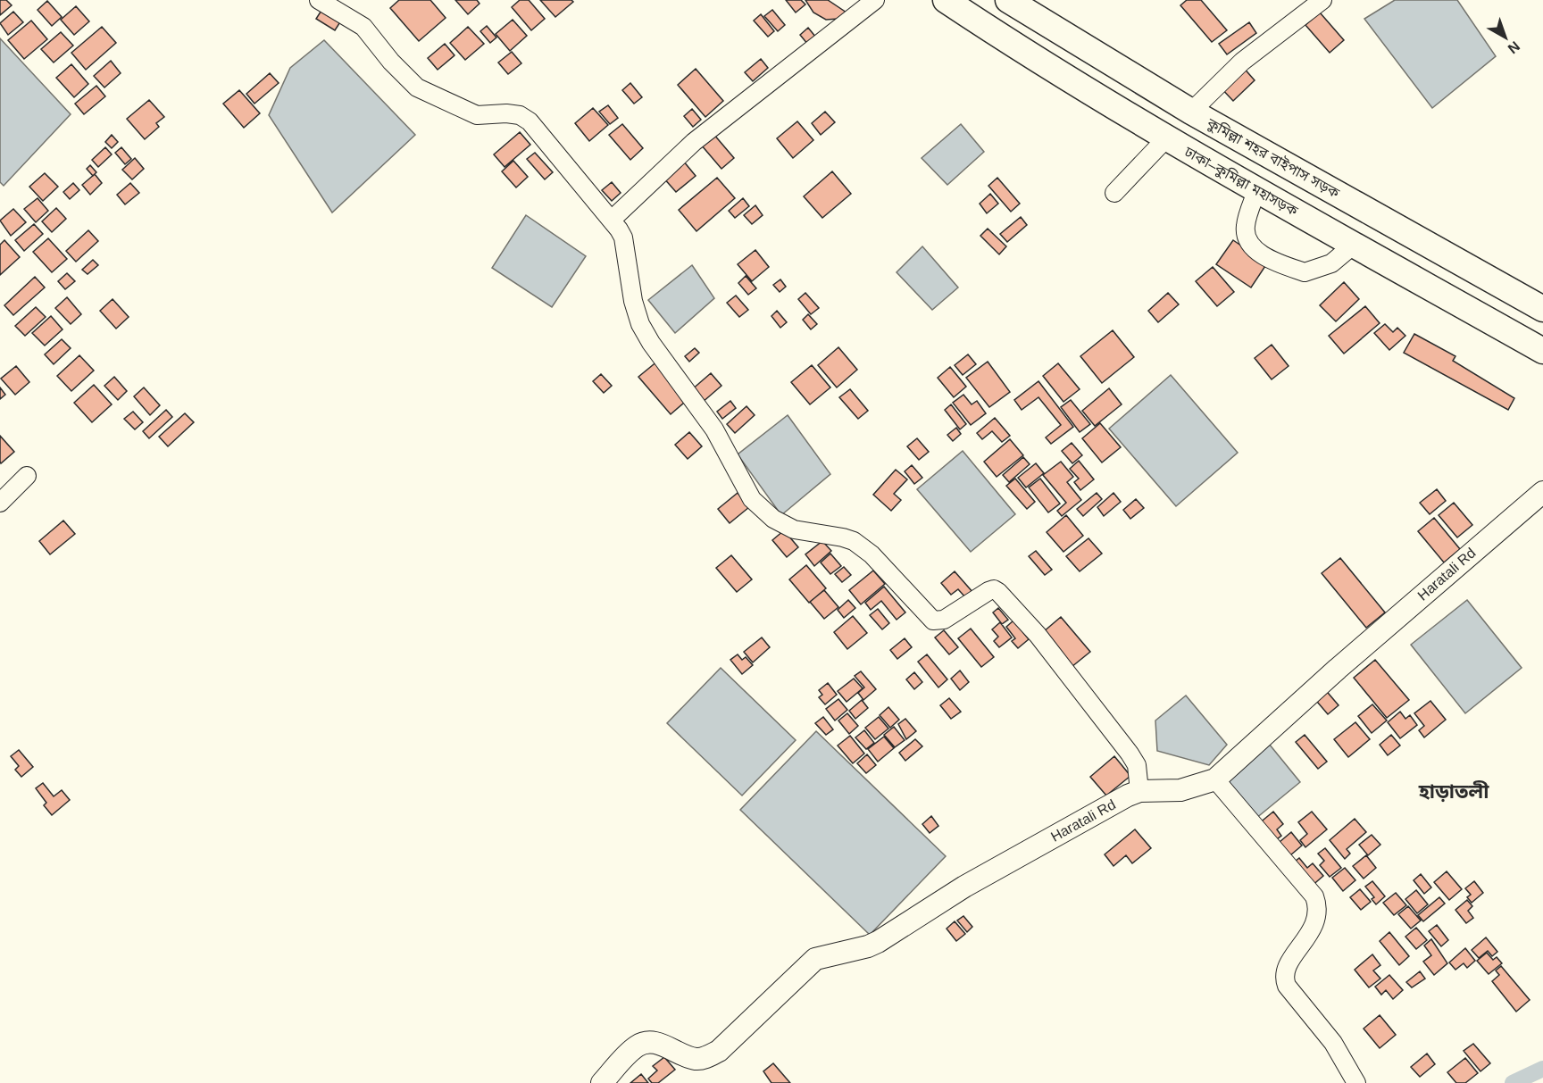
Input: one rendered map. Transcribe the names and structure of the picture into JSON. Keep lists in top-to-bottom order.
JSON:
{
  "streets": {
    "highway": ["কুমিল্লা শহর বাইপাস সড়ক", "ঢাকা–কুমিল্লা মহাসড়ক"],
    "main road": ["Haratali Rd"]
  },
  "districts": ["হাড়াতলী"],
  "north": "bottom right"
}
